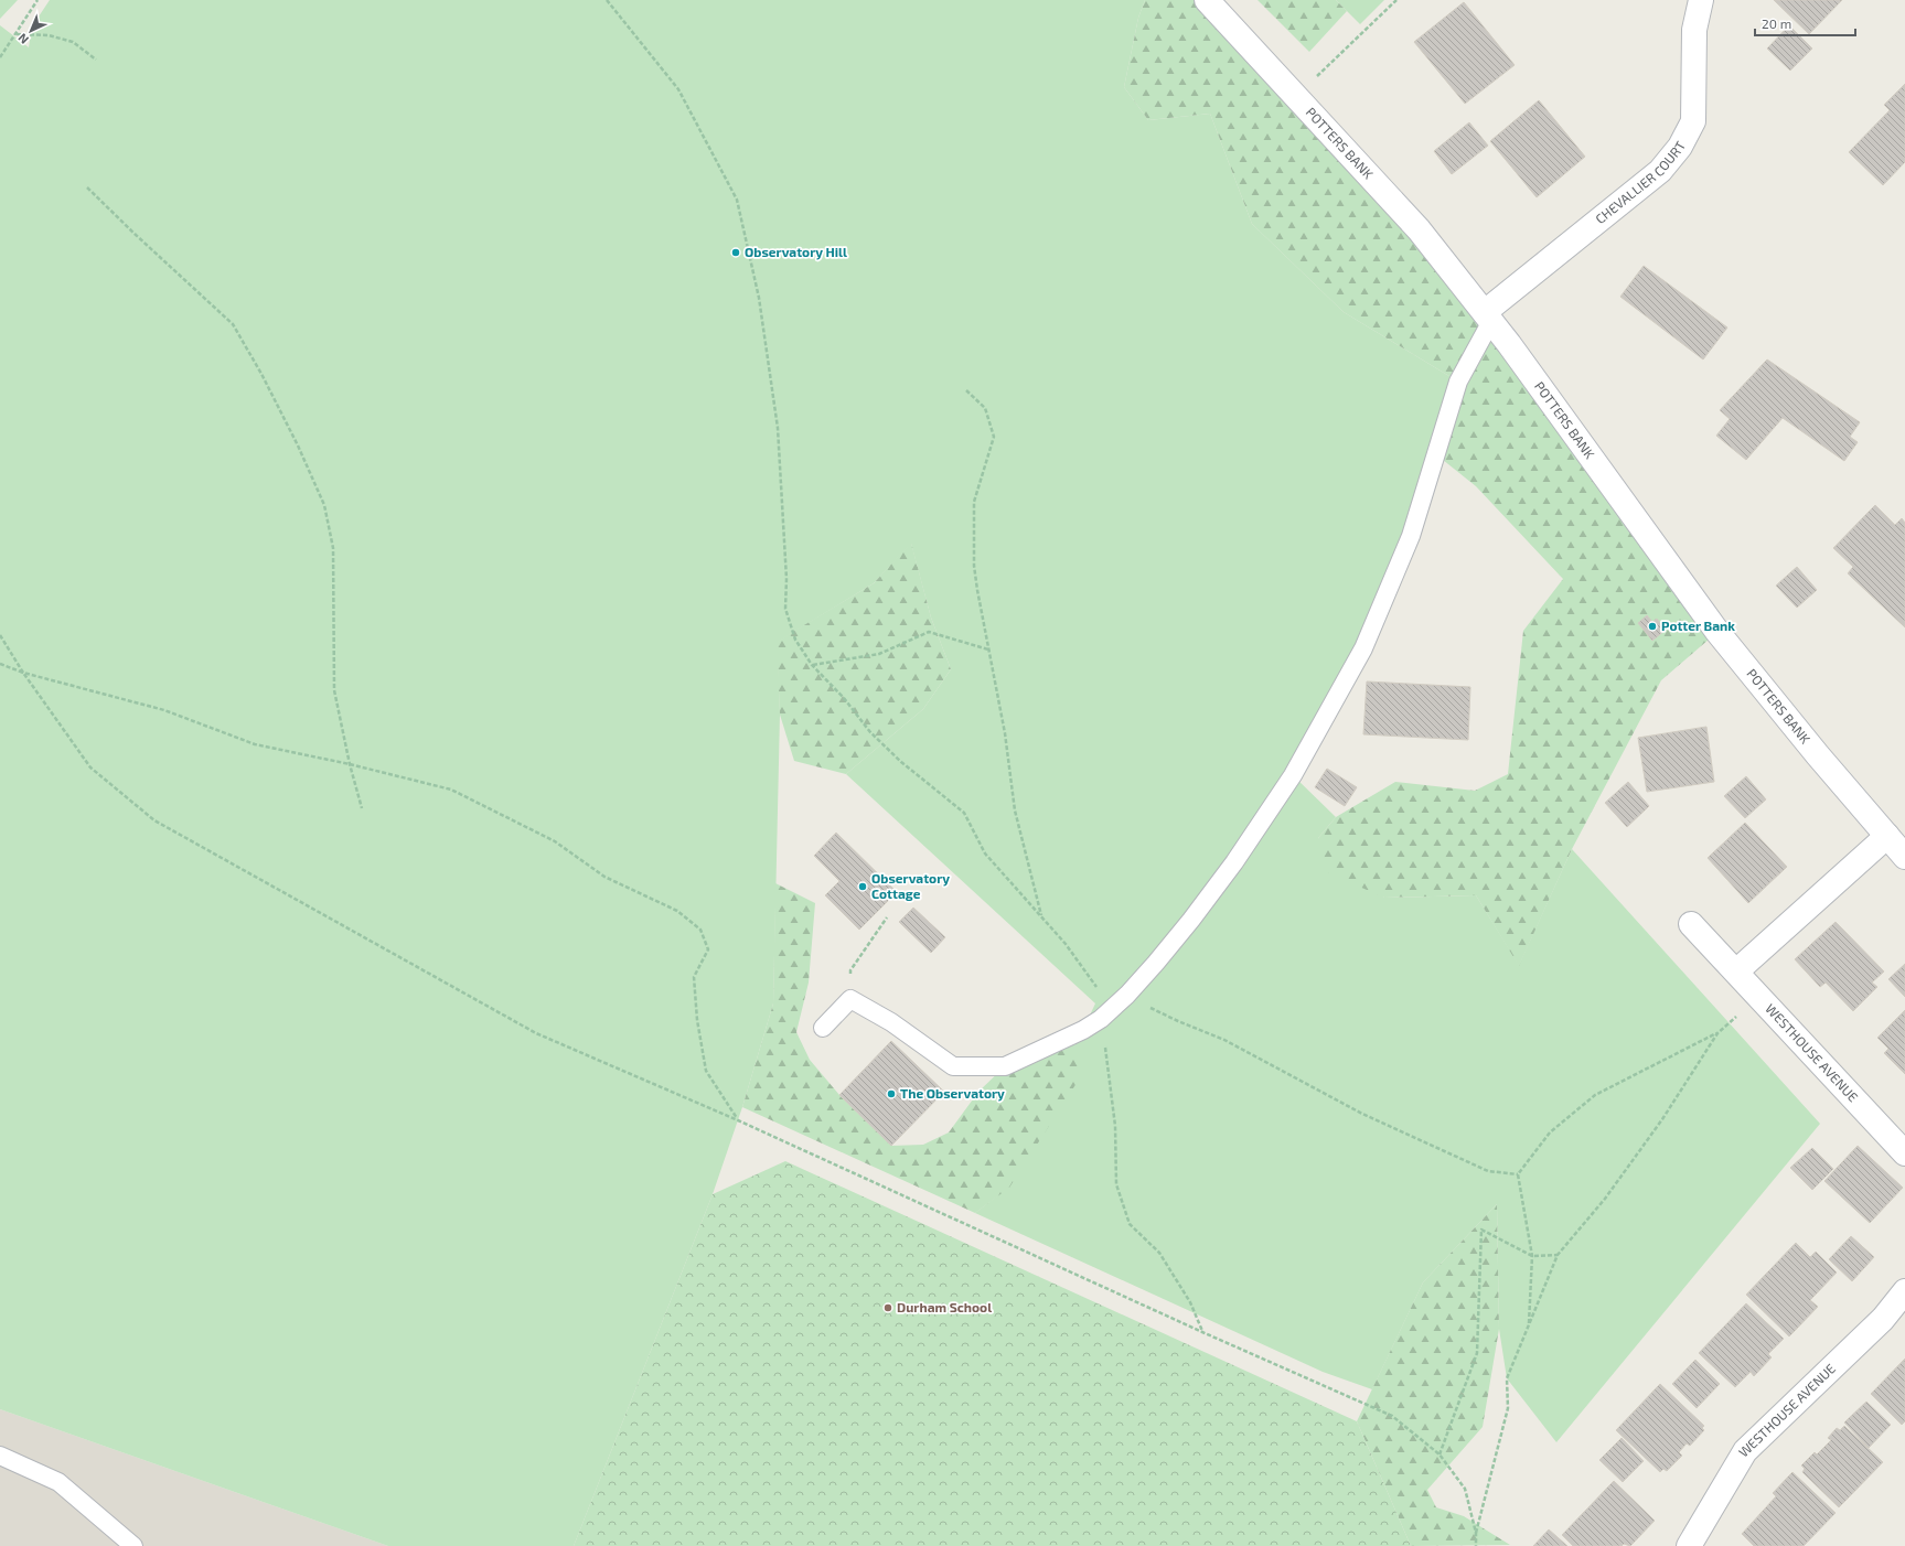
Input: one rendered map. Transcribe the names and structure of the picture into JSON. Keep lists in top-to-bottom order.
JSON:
{
  "streets": {
    "street": ["POTTERS BANK", "CHEVALLIER COURT", "WESTHOUSE AVENUE"]
  },
  "crossings": [
    ["POTTERS BANK", "CHEVALLIER COURT"]
  ],
  "places": [
    "Observatory Hill",
    "Potter Bank",
    "Observatory Cottage",
    "The Observatory",
    "Durham School"
  ],
  "scale_bar": "20 m",
  "north": "bottom left"
}
